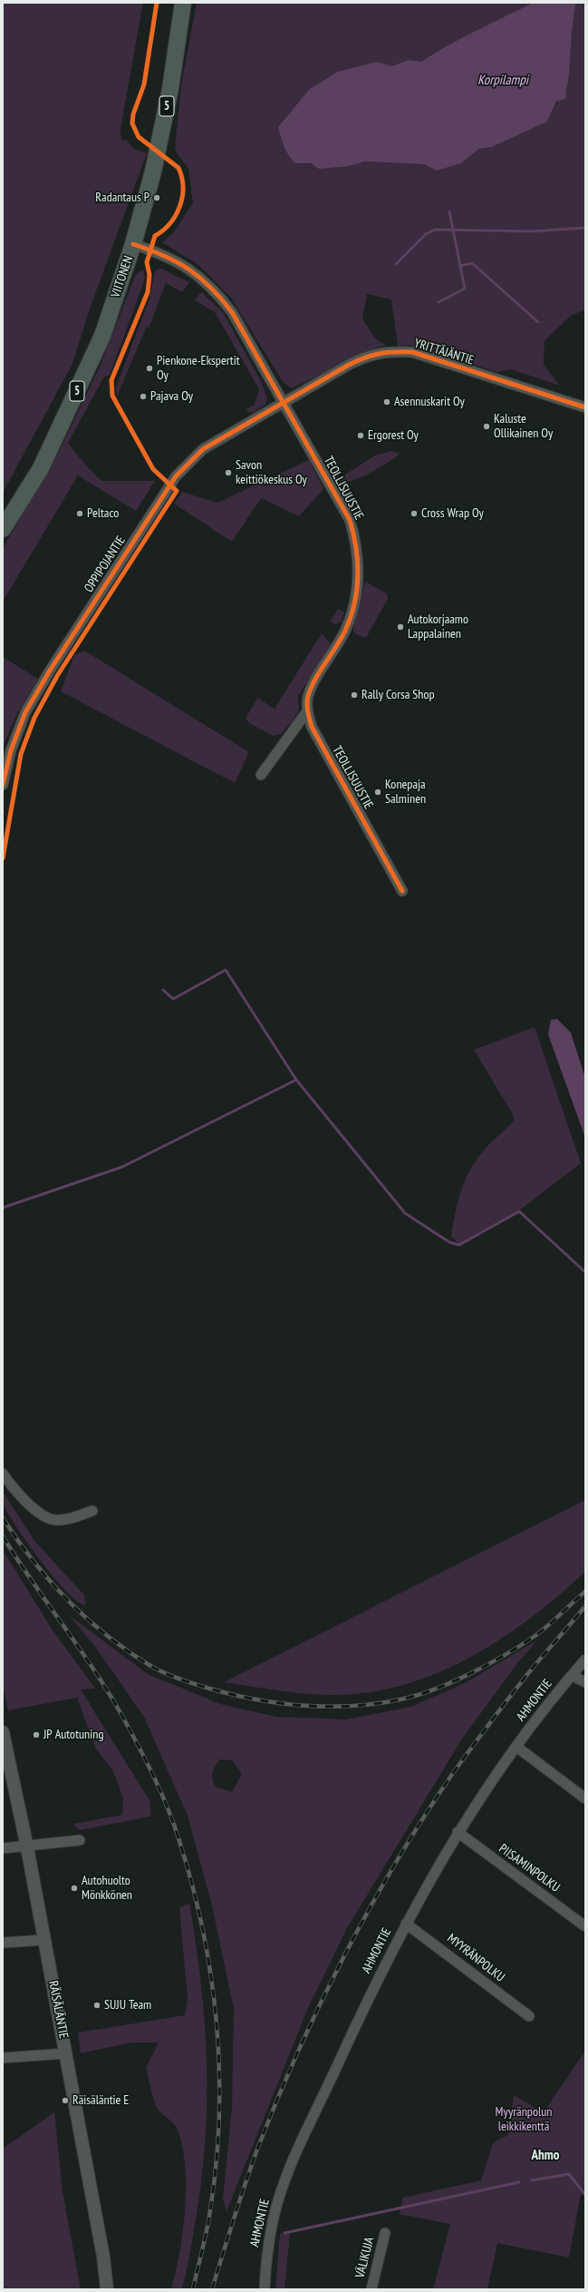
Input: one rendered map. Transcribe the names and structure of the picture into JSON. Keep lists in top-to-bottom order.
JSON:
{
  "streets": {
    "highway": ["5", "VIITONEN"],
    "street": [
      "YRITTÄJÄNTIE",
      "TEOLLISUUSTIE",
      "OPPIPOJANTIE",
      "AHMONTIE",
      "PIISAMINPOLKU",
      "MYYRÄNPOLKU",
      "RÄISÄLÄNTIE",
      "VÄLIKUJA"
    ]
  },
  "crossings": [
    ["VIITONEN", "TEOLLISUUSTIE"],
    ["YRITTÄJÄNTIE", "TEOLLISUUSTIE"],
    ["YRITTÄJÄNTIE", "OPPIPOJANTIE"],
    ["TEOLLISUUSTIE", "OPPIPOJANTIE"],
    ["AHMONTIE", "PIISAMINPOLKU"],
    ["AHMONTIE", "MYYRÄNPOLKU"]
  ],
  "districts": ["Ahmo"],
  "water": ["Korpilampi"],
  "parks": ["Myyränpolun leikkikenttä"],
  "places": [
    "Radantaus P",
    "Pienkone-Ekspertit Oy",
    "Pajava Oy",
    "Asennuskarit Oy",
    "Kaluste Ollikainen Oy",
    "Ergorest Oy",
    "Savon keittiökeskus Oy",
    "Peltaco",
    "Cross Wrap Oy",
    "Autokorjaamo Lappalainen",
    "Rally Corsa Shop",
    "Konepaja Salminen",
    "JP Autotuning",
    "Autohuolto Mönkkönen",
    "SUJU Team",
    "Räisäläntie E"
  ]
}
